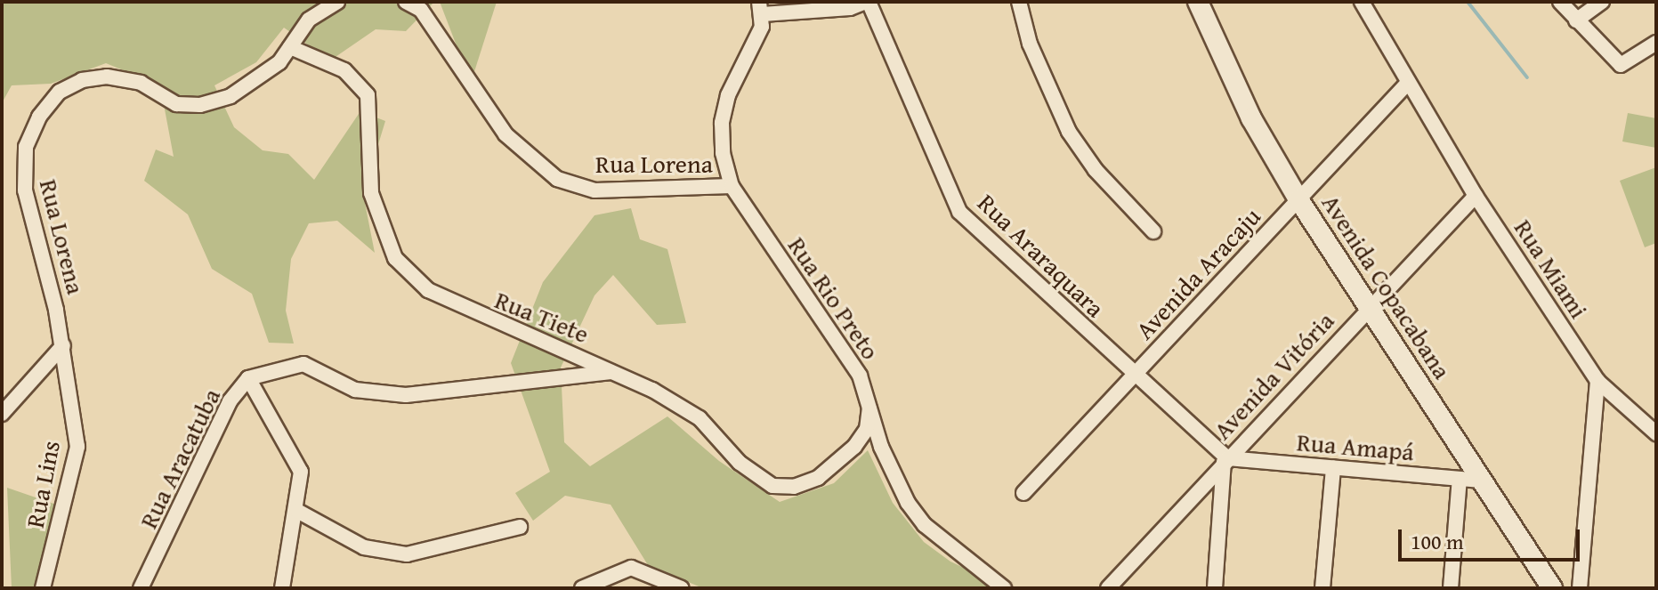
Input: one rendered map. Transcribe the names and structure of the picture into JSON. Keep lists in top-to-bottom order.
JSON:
{
  "streets": {
    "street": [
      "Rua Lorena",
      "Rua Araraquara",
      "Rua Miami",
      "Avenida Aracaju",
      "Avenida Copacabana",
      "Rua Rio Preto",
      "Rua Tiete",
      "Avenida Vitória",
      "Rua Amapá",
      "Rua Aracatuba",
      "Rua Lins"
    ]
  },
  "crossings": [
    ["Rua Lorena", "Rua Rio Preto"],
    ["Rua Lorena", "Rua Tiete"],
    ["Rua Lorena", "Rua Lins"],
    ["Rua Araraquara", "Avenida Aracaju"],
    ["Rua Araraquara", "Avenida Vitória"],
    ["Rua Araraquara", "Rua Amapá"],
    ["Rua Miami", "Avenida Aracaju"],
    ["Rua Miami", "Avenida Vitória"],
    ["Avenida Aracaju", "Avenida Copacabana"],
    ["Avenida Copacabana", "Avenida Vitória"],
    ["Avenida Copacabana", "Rua Amapá"],
    ["Rua Rio Preto", "Rua Tiete"],
    ["Rua Tiete", "Rua Aracatuba"],
    ["Avenida Vitória", "Rua Amapá"]
  ],
  "scale_bar": "100 m"
}
